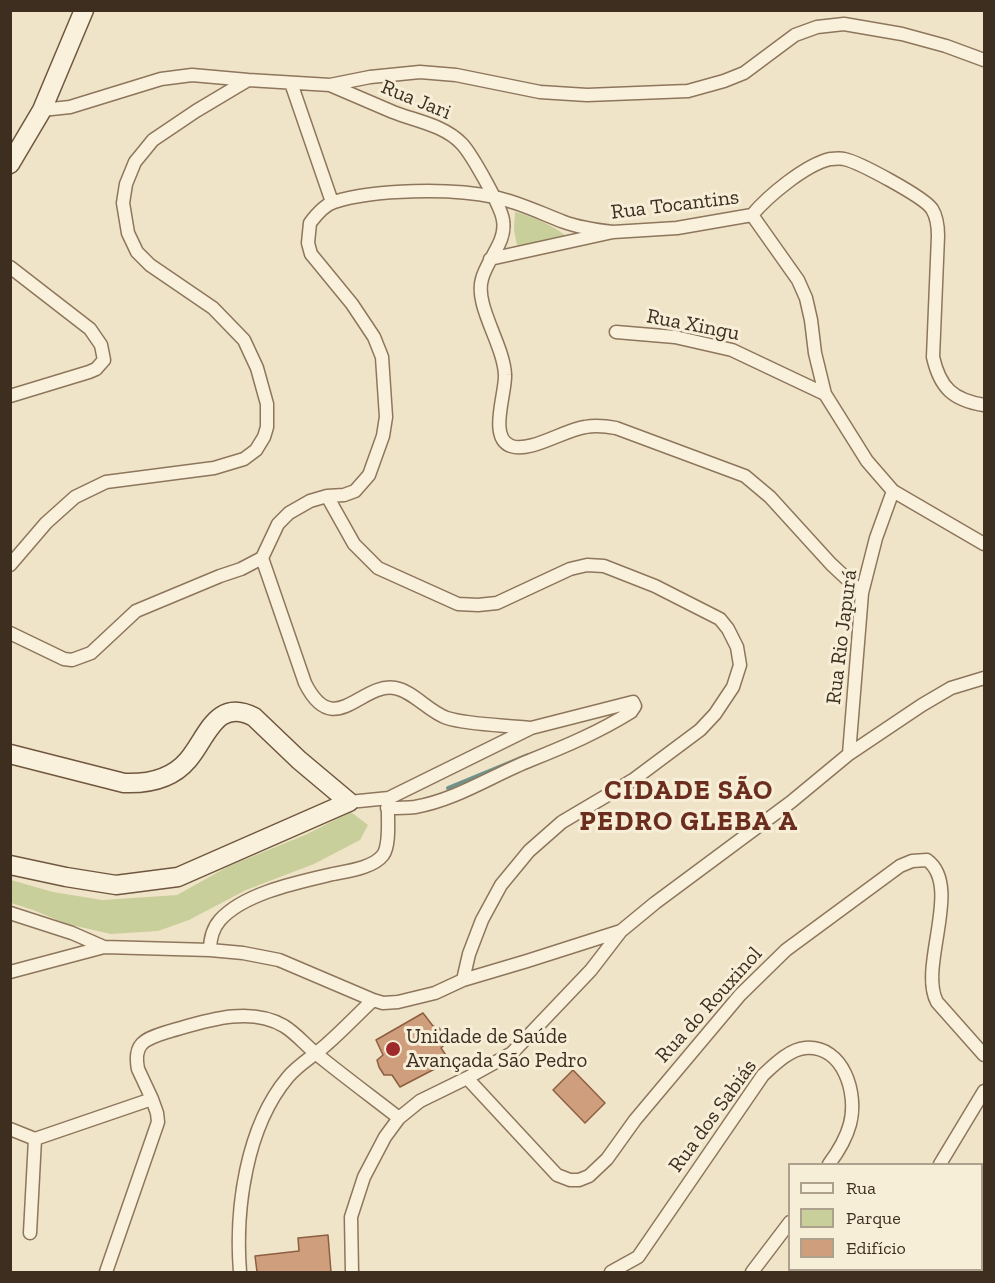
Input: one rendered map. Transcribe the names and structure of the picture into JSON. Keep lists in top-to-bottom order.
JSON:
{
  "streets": {
    "street": [
      "Rua Jari",
      "Rua Tocantins",
      "Rua Xingu",
      "Rua Rio Japurá",
      "Rua do Rouxinol",
      "Rua dos Sabiás"
    ]
  },
  "crossings": [
    ["Rua Jari", "Rua Tocantins"],
    ["Rua Jari", "Rua Rio Japurá"]
  ],
  "districts": ["CIDADE SÃO PEDRO GLEBA A"],
  "places": ["Unidade de Saúde Avançada São Pedro"],
  "legend": ["Rua", "Parque", "Edifício"]
}
